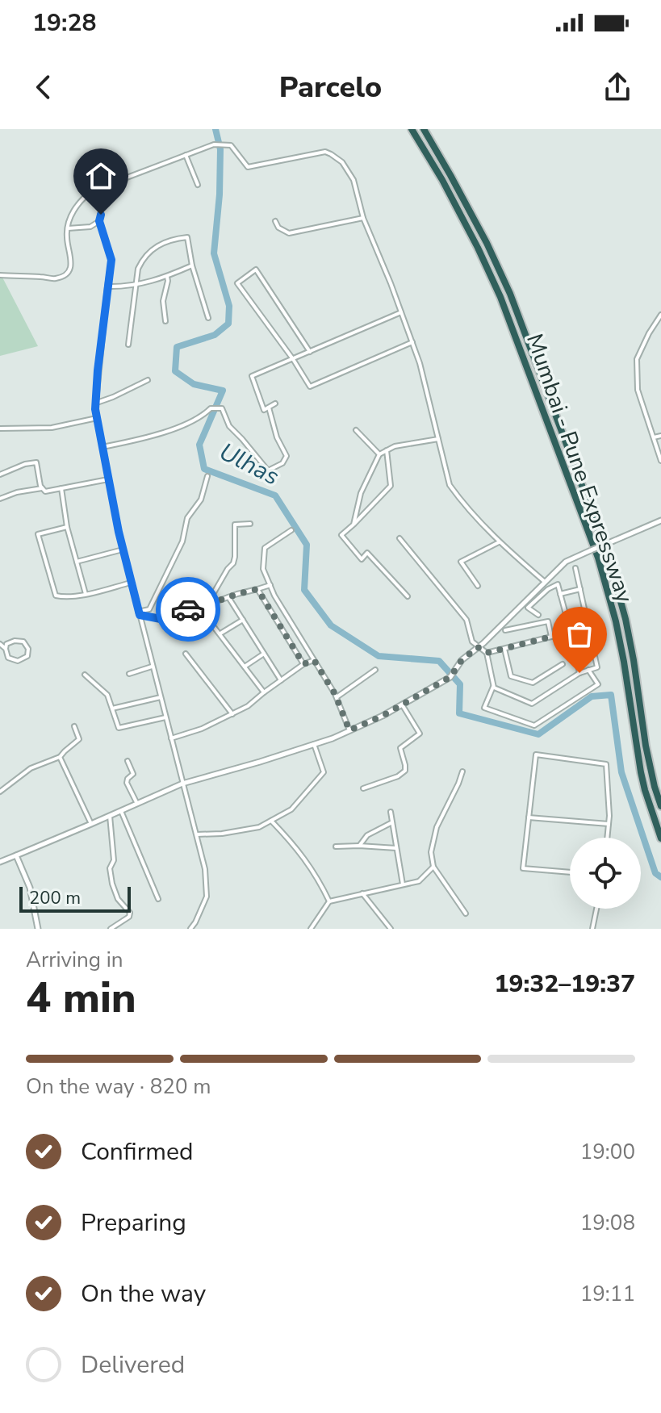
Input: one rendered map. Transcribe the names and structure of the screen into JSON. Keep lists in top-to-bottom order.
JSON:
{
  "streets": {
    "highway": ["Mumbai - Pune Expressway"]
  },
  "water": ["Ulhas"],
  "scale_bar": "200 m",
  "page": {
    "status": "19:28",
    "header": "Parcelo",
    "scale": "200 m",
    "heading": ["4 min", "Arriving in", "19:32–19:37"],
    "bar": "On the way · 820 m",
    "list": [
      ["Confirmed", "19:00"],
      ["Preparing", "19:08"],
      ["On the way", "19:11"],
      "Delivered"
    ]
  }
}
